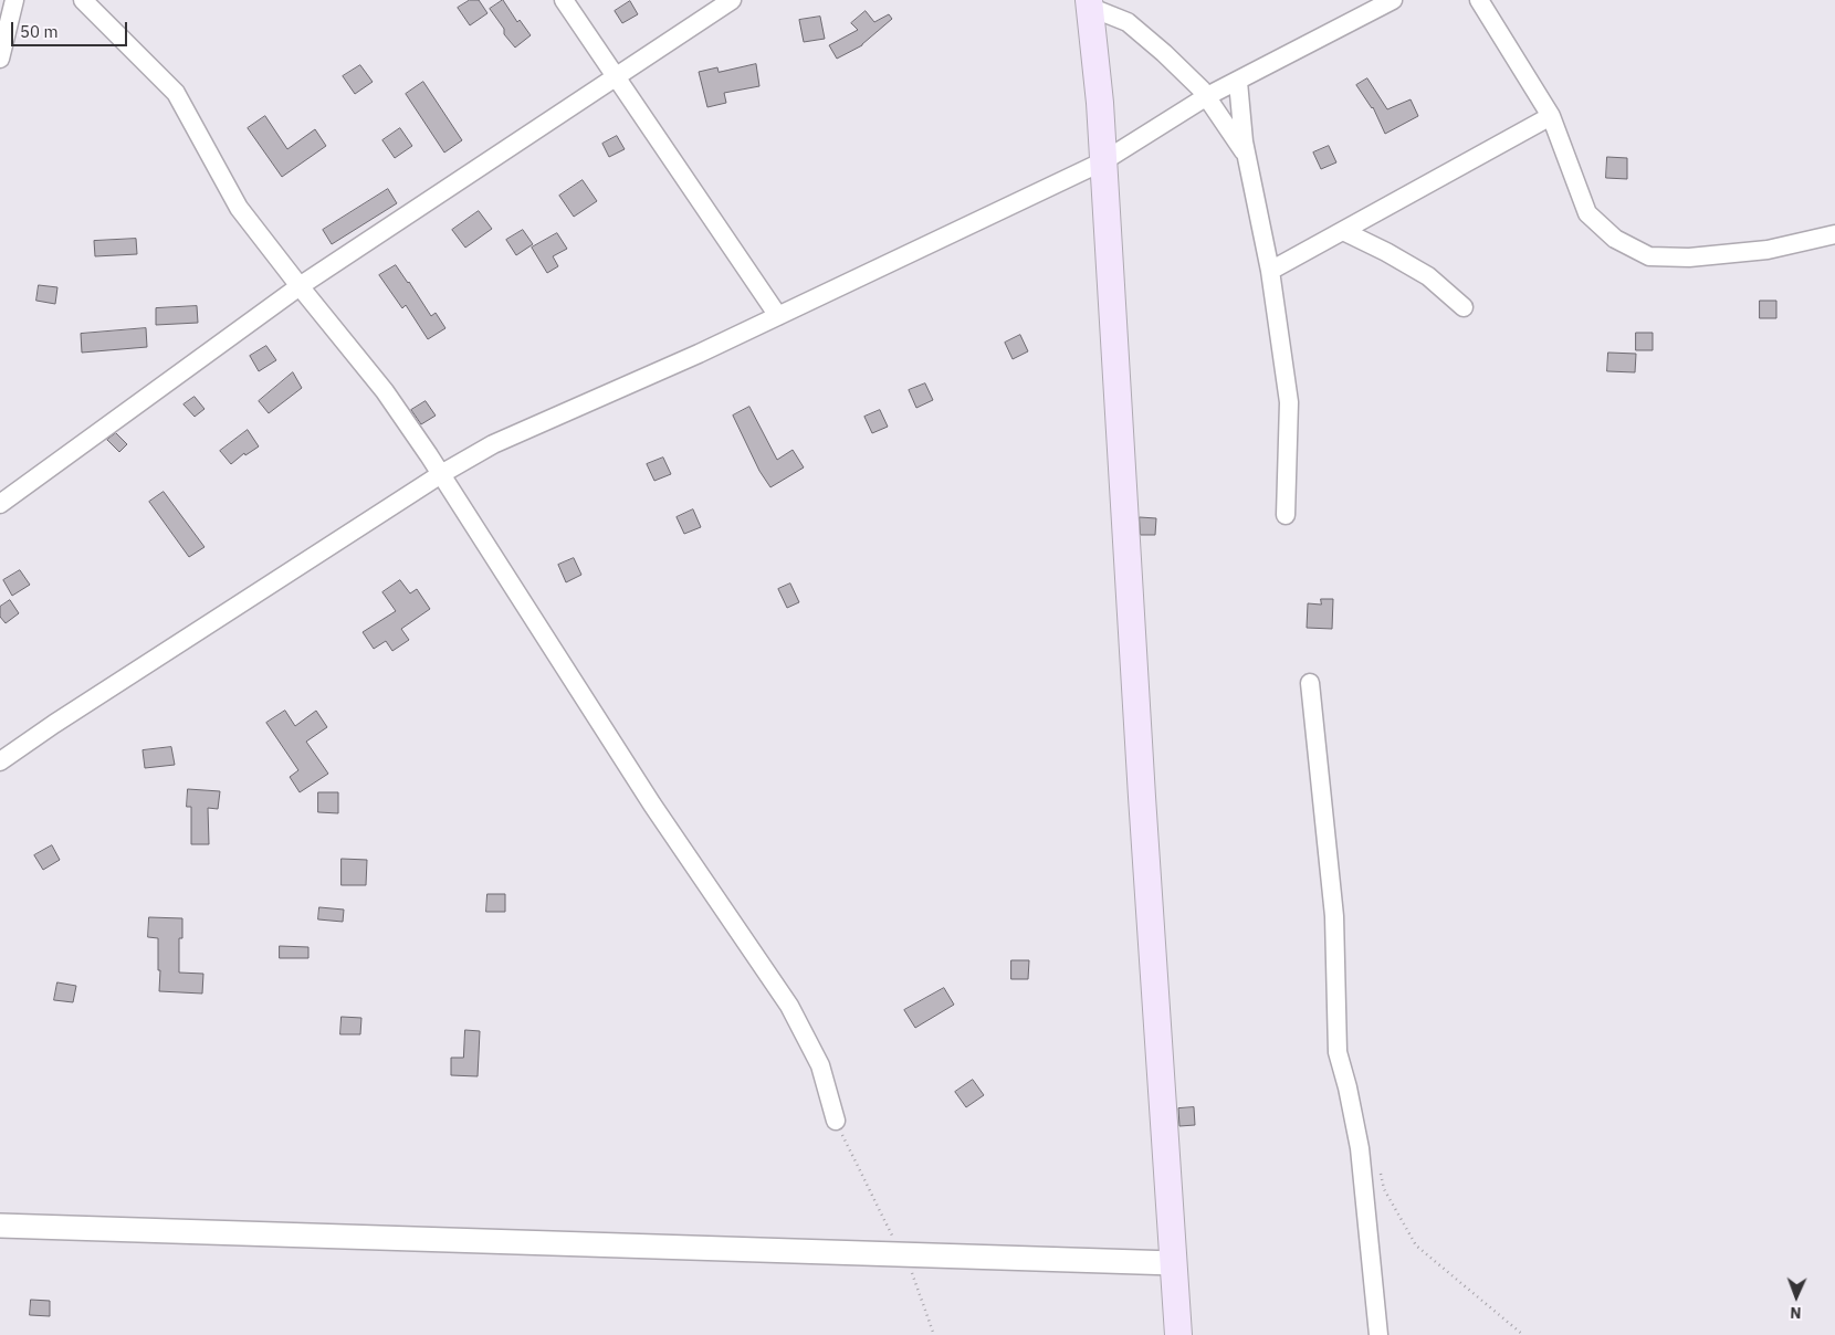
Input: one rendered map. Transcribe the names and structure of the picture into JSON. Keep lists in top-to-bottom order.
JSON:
{
  "scale_bar": "50 m",
  "north": "bottom"
}
